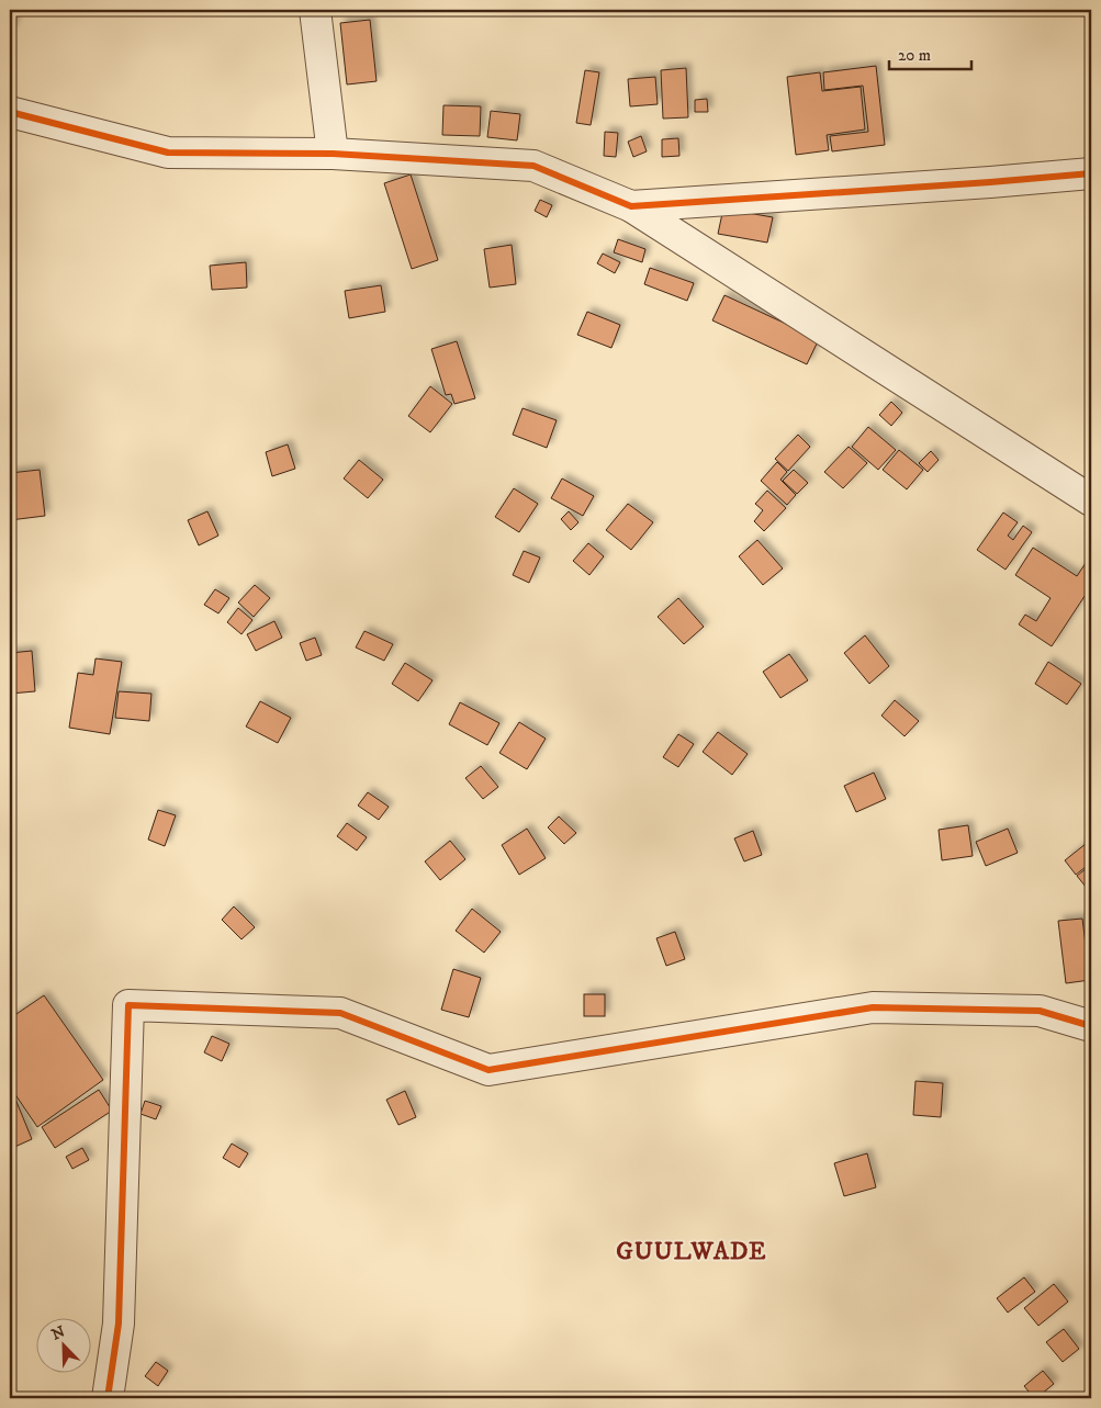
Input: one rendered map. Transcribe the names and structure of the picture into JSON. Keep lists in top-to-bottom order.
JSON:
{
  "districts": ["GUULWADE"],
  "scale_bar": "20 m",
  "north": "top left"
}
